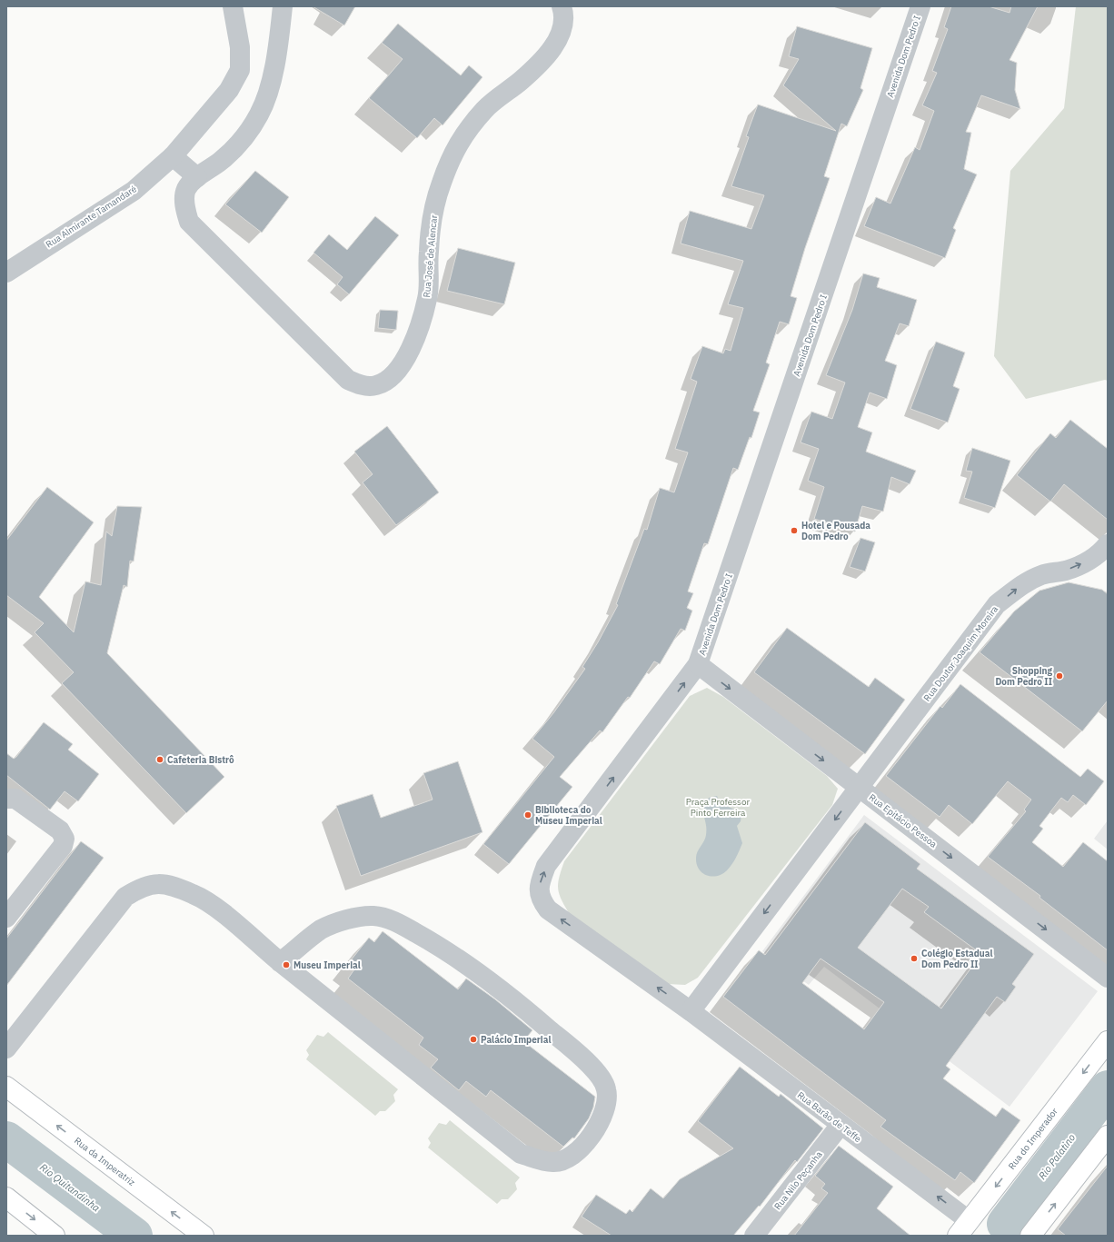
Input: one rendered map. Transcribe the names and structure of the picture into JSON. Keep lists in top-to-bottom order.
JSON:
{
  "streets": {
    "main road": ["Rua do Imperador", "Rua da Imperatriz"],
    "street": [
      "Avenida Dom Pedro I",
      "Rua Almirante Tamandaré",
      "Rua José de Alencar",
      "Rua Doutor Joaquim Moreira",
      "Rua Epitácio Pessoa",
      "Rua Barão de Teffe",
      "Rua Nilo Peçanha"
    ]
  },
  "crossings": [
    ["Avenida Dom Pedro I", "Rua Epitácio Pessoa"],
    ["Rua Doutor Joaquim Moreira", "Rua Epitácio Pessoa"],
    ["Rua Barão de Teffe", "Rua do Imperador"],
    ["Rua Barão de Teffe", "Rua Nilo Peçanha"]
  ],
  "one_way": [
    "Rua Doutor Joaquim Moreira",
    "Rua Epitácio Pessoa",
    "Rua Barão de Teffe",
    "Rua da Imperatriz"
  ],
  "water": ["Rio Palatino", "Rio Quitandinha"],
  "parks": ["Praça Professor Pinto Ferreira"],
  "places": [
    "Hotel e Pousada Dom Pedro",
    "Shopping Dom Pedro II",
    "Cafeteria Bistrô",
    "Biblioteca do Museu Imperial",
    "Colégio Estadual Dom Pedro II",
    "Museu Imperial",
    "Palácio Imperial"
  ]
}
